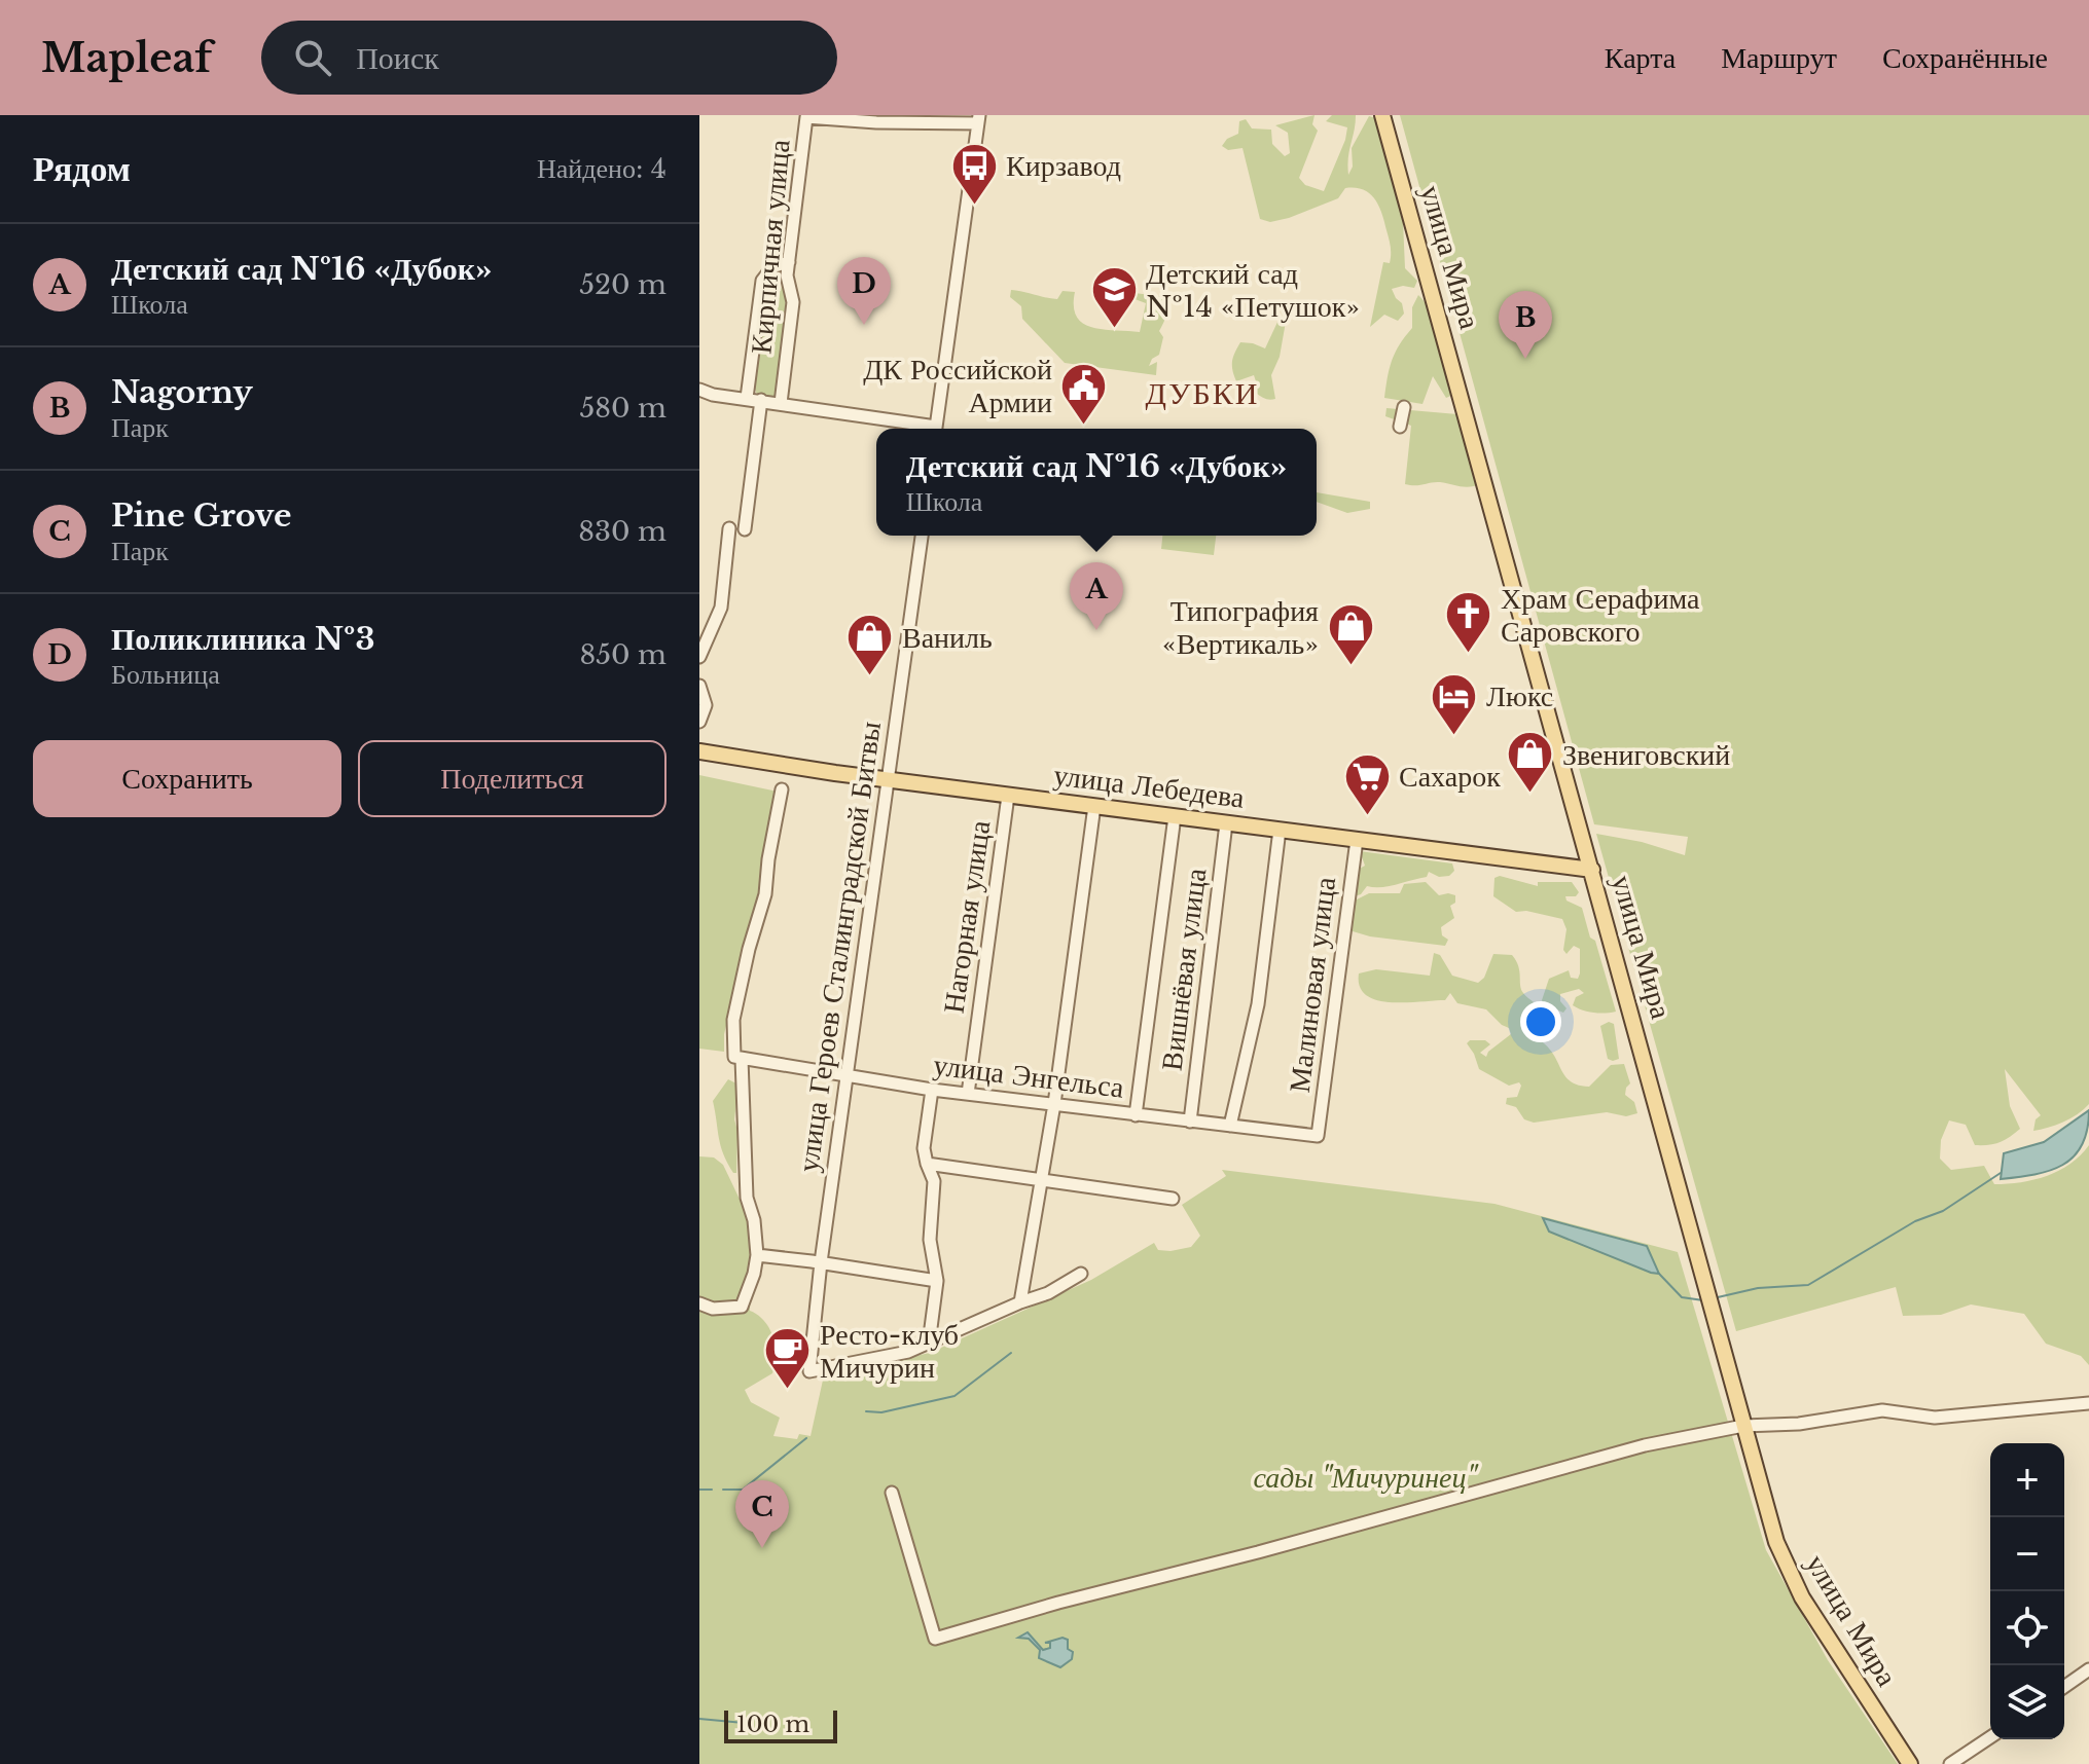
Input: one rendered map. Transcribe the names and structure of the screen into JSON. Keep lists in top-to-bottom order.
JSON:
{
  "streets": {
    "main road": ["улица Мира", "улица Лебедева"],
    "street": [
      "Кирпичная улица",
      "Нагорная улица",
      "улица Героев Сталинградской Битвы",
      "Вишнёвая улица",
      "Малиновая улица",
      "улица Энгельса"
    ]
  },
  "crossings": [
    ["улица Мира", "улица Лебедева"],
    ["улица Лебедева", "Нагорная улица"],
    ["улица Лебедева", "улица Героев Сталинградской Битвы"],
    ["улица Лебедева", "Вишнёвая улица"],
    ["улица Лебедева", "Малиновая улица"],
    ["Нагорная улица", "улица Энгельса"],
    ["улица Героев Сталинградской Битвы", "улица Энгельса"],
    ["Вишнёвая улица", "улица Энгельса"],
    ["Малиновая улица", "улица Энгельса"]
  ],
  "districts": ["ДУБКИ"],
  "parks": ["сады \"Мичуринец\""],
  "places": {
    "bus stop": ["Кирзавод"],
    "school or university": ["Детский сад №14 «Петушок»"],
    "public building": ["ДК Российской Армии"],
    "church": ["Храм Серафима Саровского"],
    "shop": ["Типография «Вертикаль»", "Ваниль", "Звениговский"],
    "hotel": ["Люкс"],
    "supermarket": ["Сахарок"],
    "cafe": ["Ресто-клуб Мичурин"]
  },
  "scale_bar": "100 m",
  "page": {
    "header": "Mapleaf",
    "search": "Поиск",
    "nav": ["Карта", "Маршрут", "Сохранённые"],
    "heading": ["Рядом", "Найдено: 4"],
    "list": [
      {
        "mark": "A",
        "name": "Детский сад №16 «Дубок»",
        "note": "Школа",
        "value": "520 m"
      },
      {
        "mark": "B",
        "name": "Nagorny",
        "note": "Парк",
        "value": "580 m"
      },
      {
        "mark": "C",
        "name": "Pine Grove",
        "note": "Парк",
        "value": "830 m"
      },
      {
        "mark": "D",
        "name": "Поликлиника №3",
        "note": "Больница",
        "value": "850 m"
      }
    ],
    "pins": [
      "D",
      "B",
      "A",
      "C"
    ],
    "popup": ["Детский сад №16 «Дубок»", "Школа"],
    "buttons": ["Сохранить", "Поделиться"],
    "map_buttons": ["+", "−"],
    "scale": "100 m"
  }
}
